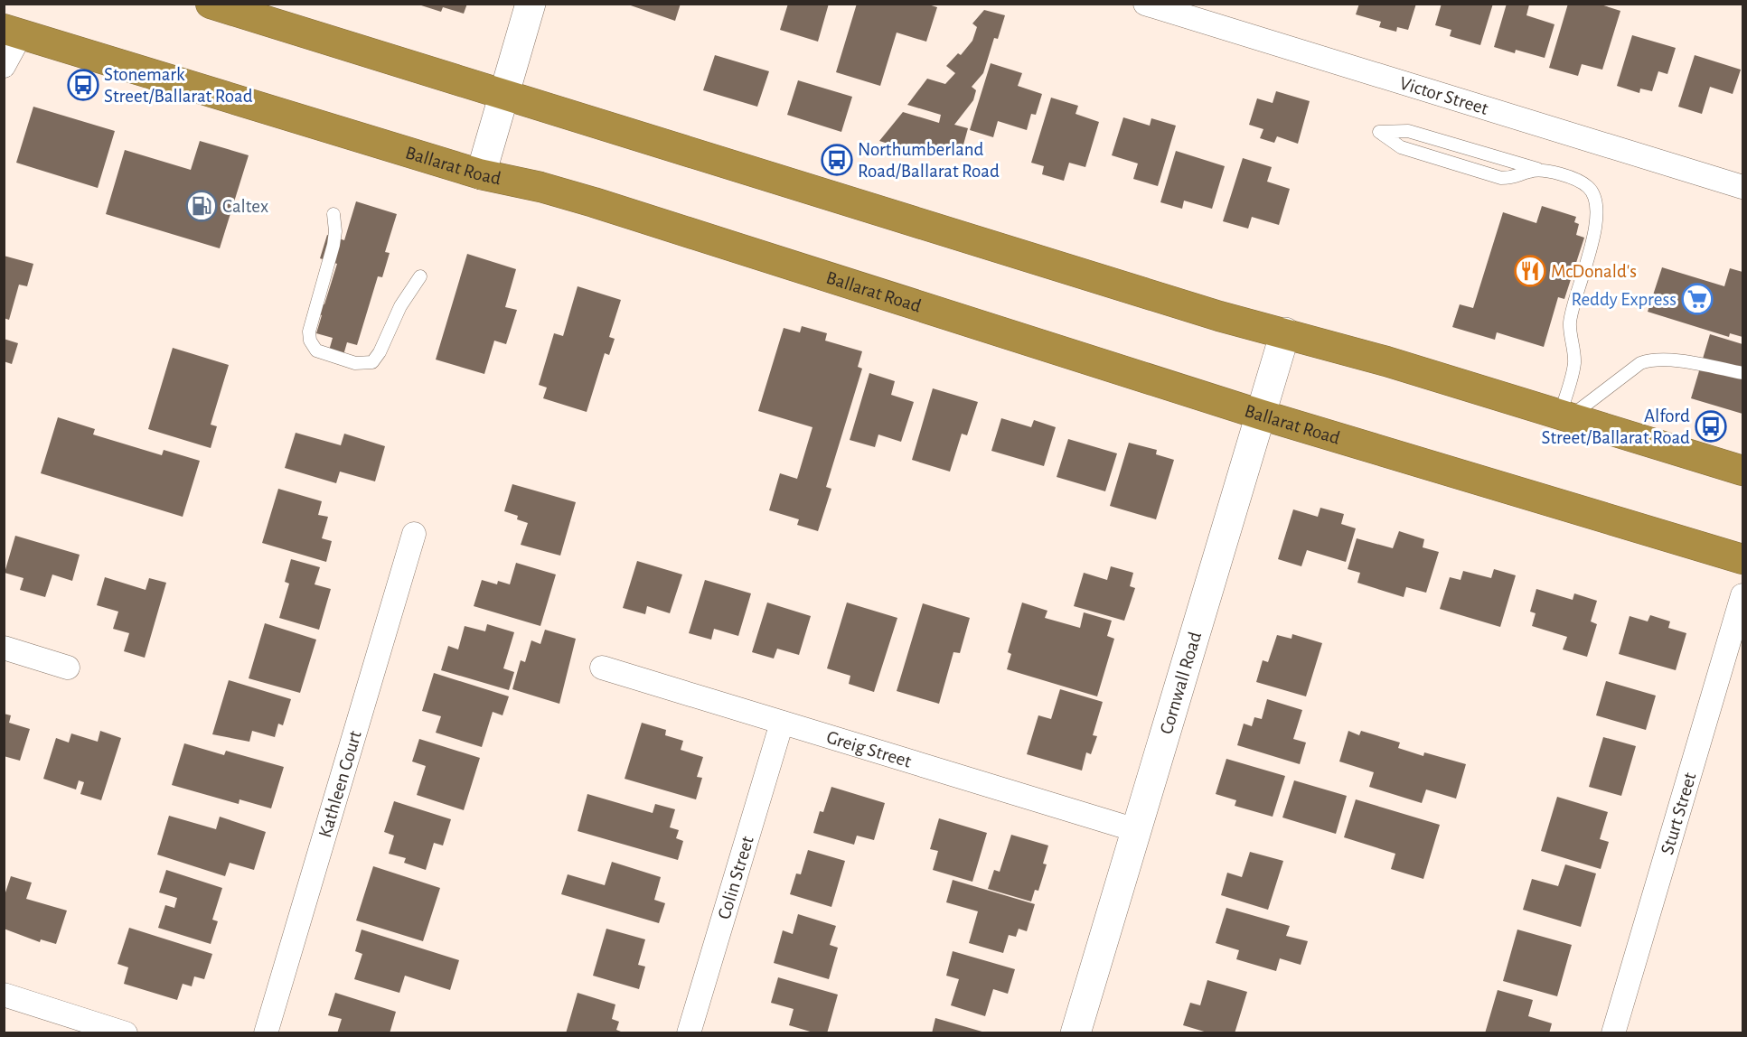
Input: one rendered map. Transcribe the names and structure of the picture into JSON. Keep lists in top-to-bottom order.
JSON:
{
  "streets": {
    "highway": ["Ballarat Road"],
    "street": [
      "Victor Street",
      "Cornwall Road",
      "Greig Street",
      "Kathleen Court",
      "Sturt Street",
      "Colin Street"
    ]
  },
  "crossings": [
    ["Ballarat Road", "Cornwall Road"],
    ["Cornwall Road", "Greig Street"],
    ["Greig Street", "Colin Street"]
  ],
  "places": {
    "bus stop": ["Stonemark Street/Ballarat Road", "Northumberland Road/Ballarat Road", "Alford Street/Ballarat Road"],
    "fuel station": ["Caltex"],
    "restaurant": ["McDonald's"],
    "supermarket": ["Reddy Express"]
  }
}
